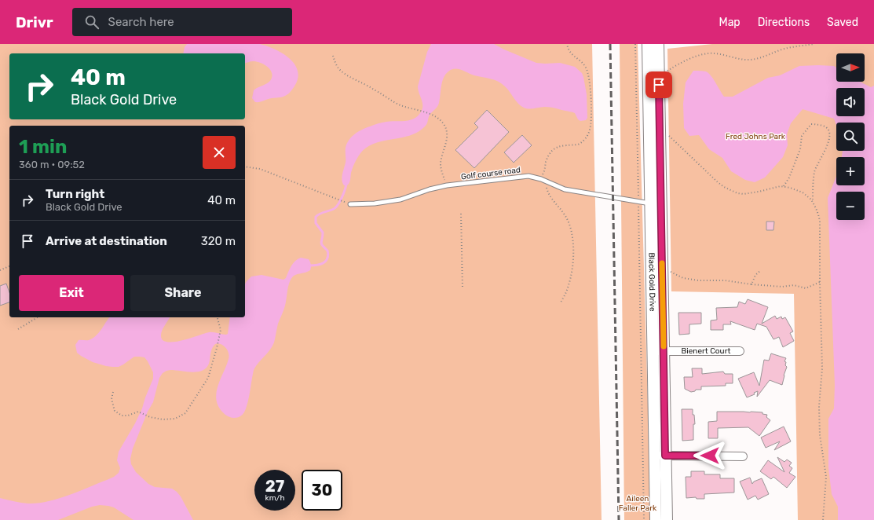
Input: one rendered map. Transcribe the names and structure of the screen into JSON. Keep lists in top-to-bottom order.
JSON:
{
  "streets": {
    "main road": ["Black Gold Drive"],
    "street": ["Bienert Court"],
    "lane": ["Golf course road"]
  },
  "crossings": [
    ["Golf course road", "Black Gold Drive"],
    ["Black Gold Drive", "Bienert Court"]
  ],
  "parks": ["Fred Johns Park", "Aileen Faller Park"],
  "north": "right",
  "page": {
    "header": "Drivr",
    "search": "Search here",
    "nav": ["Map", "Directions", "Saved"],
    "map_buttons": ["+", "−"],
    "turn": ["40 m", "Black Gold Drive"],
    "heading": ["1 min", "360 m · 09:52"],
    "list": [
      {
        "name": "Turn right",
        "note": "Black Gold Drive",
        "value": "40 m"
      },
      {
        "name": "Arrive at destination",
        "value": "320 m"
      }
    ],
    "buttons": ["Exit", "Share"],
    "speed": "27 km/h",
    "limit": "30"
  }
}
